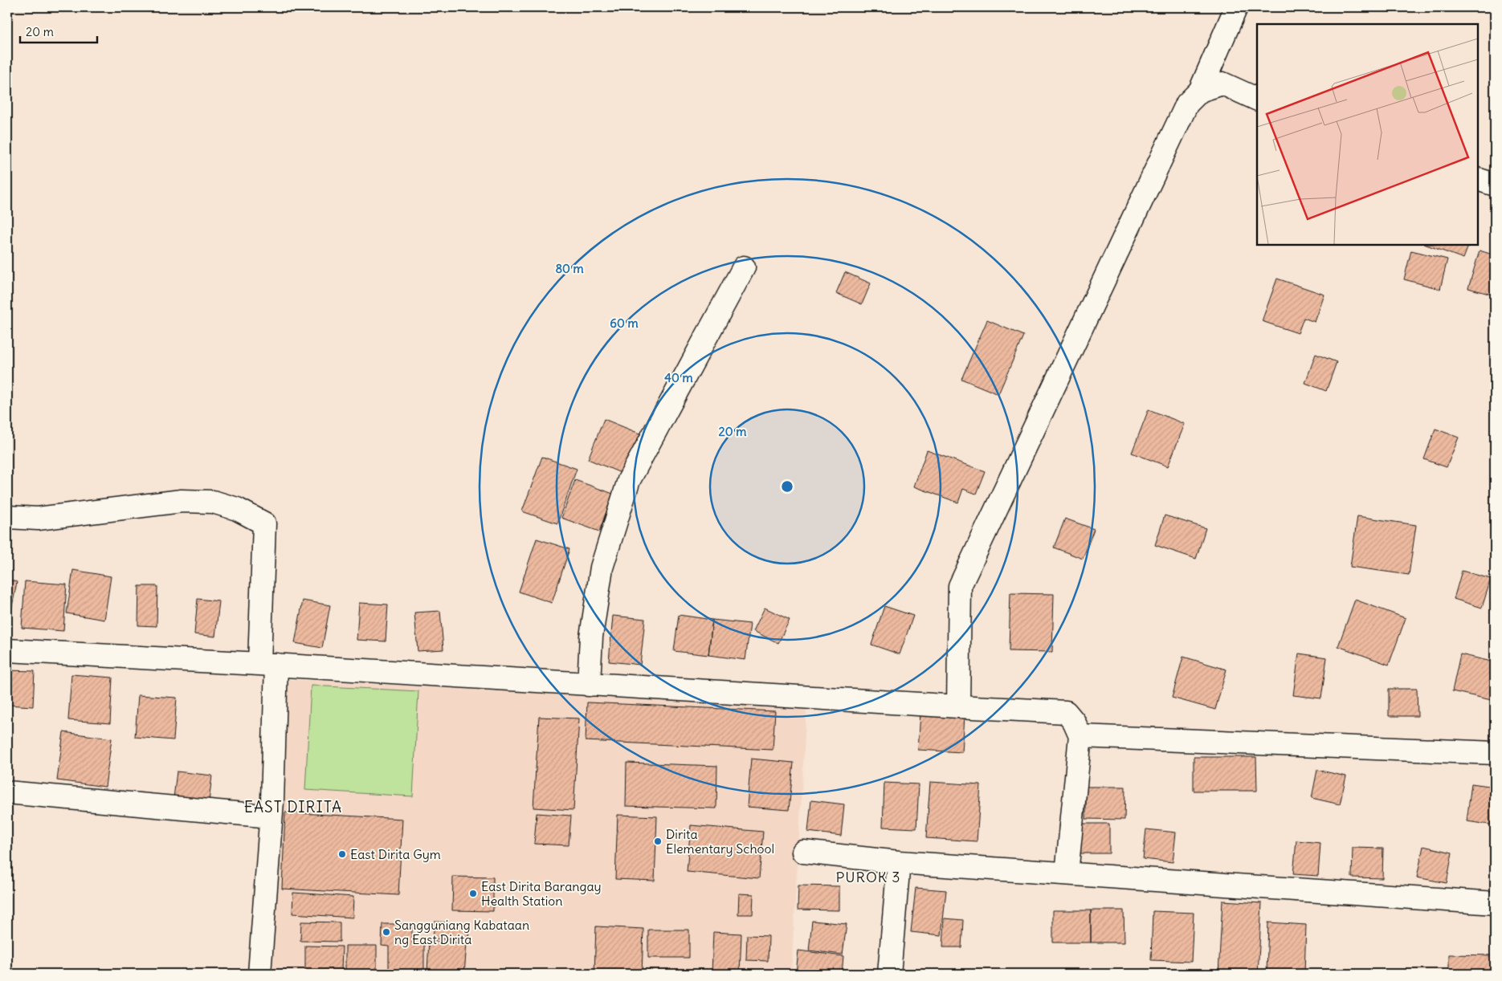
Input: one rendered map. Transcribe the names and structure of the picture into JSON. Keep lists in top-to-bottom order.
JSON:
{
  "districts": ["EAST DIRITA", "PUROK 3"],
  "places": [
    "Dirita Elementary School",
    "East Dirita Gym",
    "East Dirita Barangay Health Station",
    "Sangguniang Kabataan ng East Dirita"
  ],
  "scale_bar": "20 m",
  "rings": [
    "80 m",
    "60 m",
    "40 m",
    "20 m"
  ]
}
